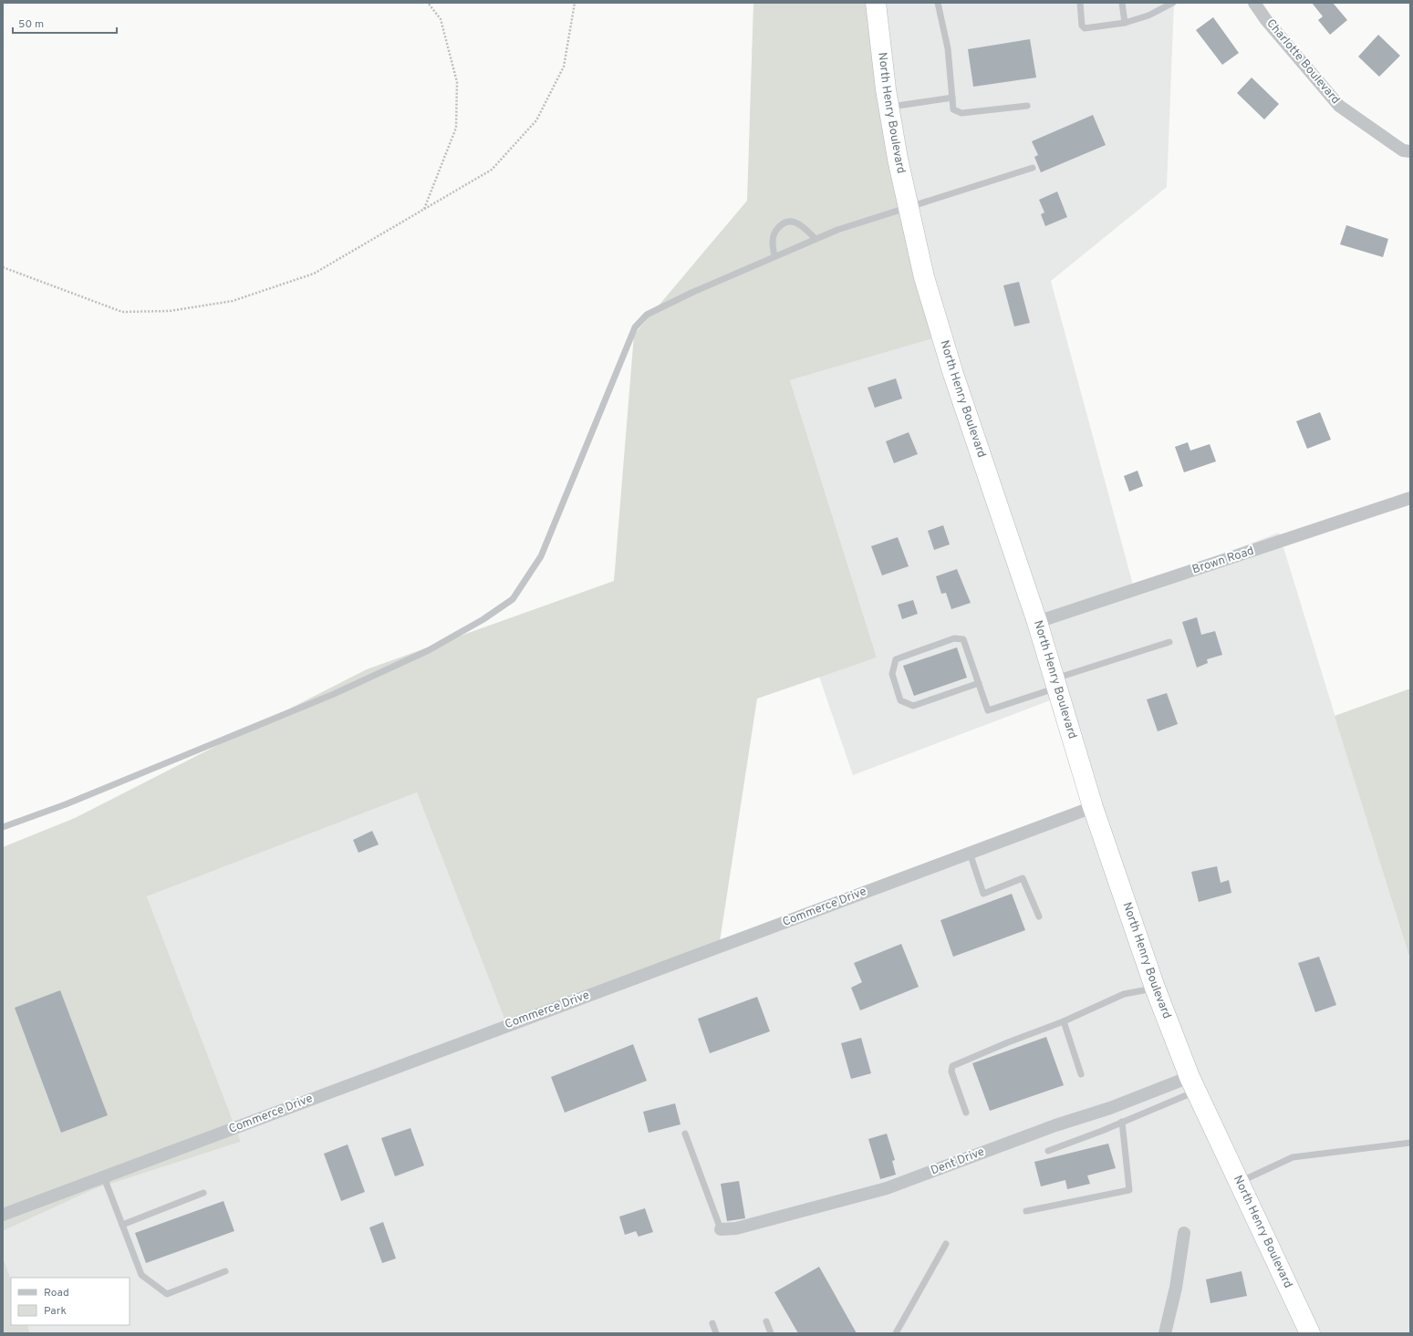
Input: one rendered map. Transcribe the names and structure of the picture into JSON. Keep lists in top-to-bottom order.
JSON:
{
  "streets": {
    "highway": ["North Henry Boulevard"],
    "street": [
      "Charlotte Boulevard",
      "Brown Road",
      "Commerce Drive",
      "Dent Drive"
    ]
  },
  "crossings": [
    ["North Henry Boulevard", "Brown Road"],
    ["North Henry Boulevard", "Commerce Drive"],
    ["North Henry Boulevard", "Dent Drive"]
  ],
  "legend": ["Road", "Park"],
  "scale_bar": "50 m"
}
